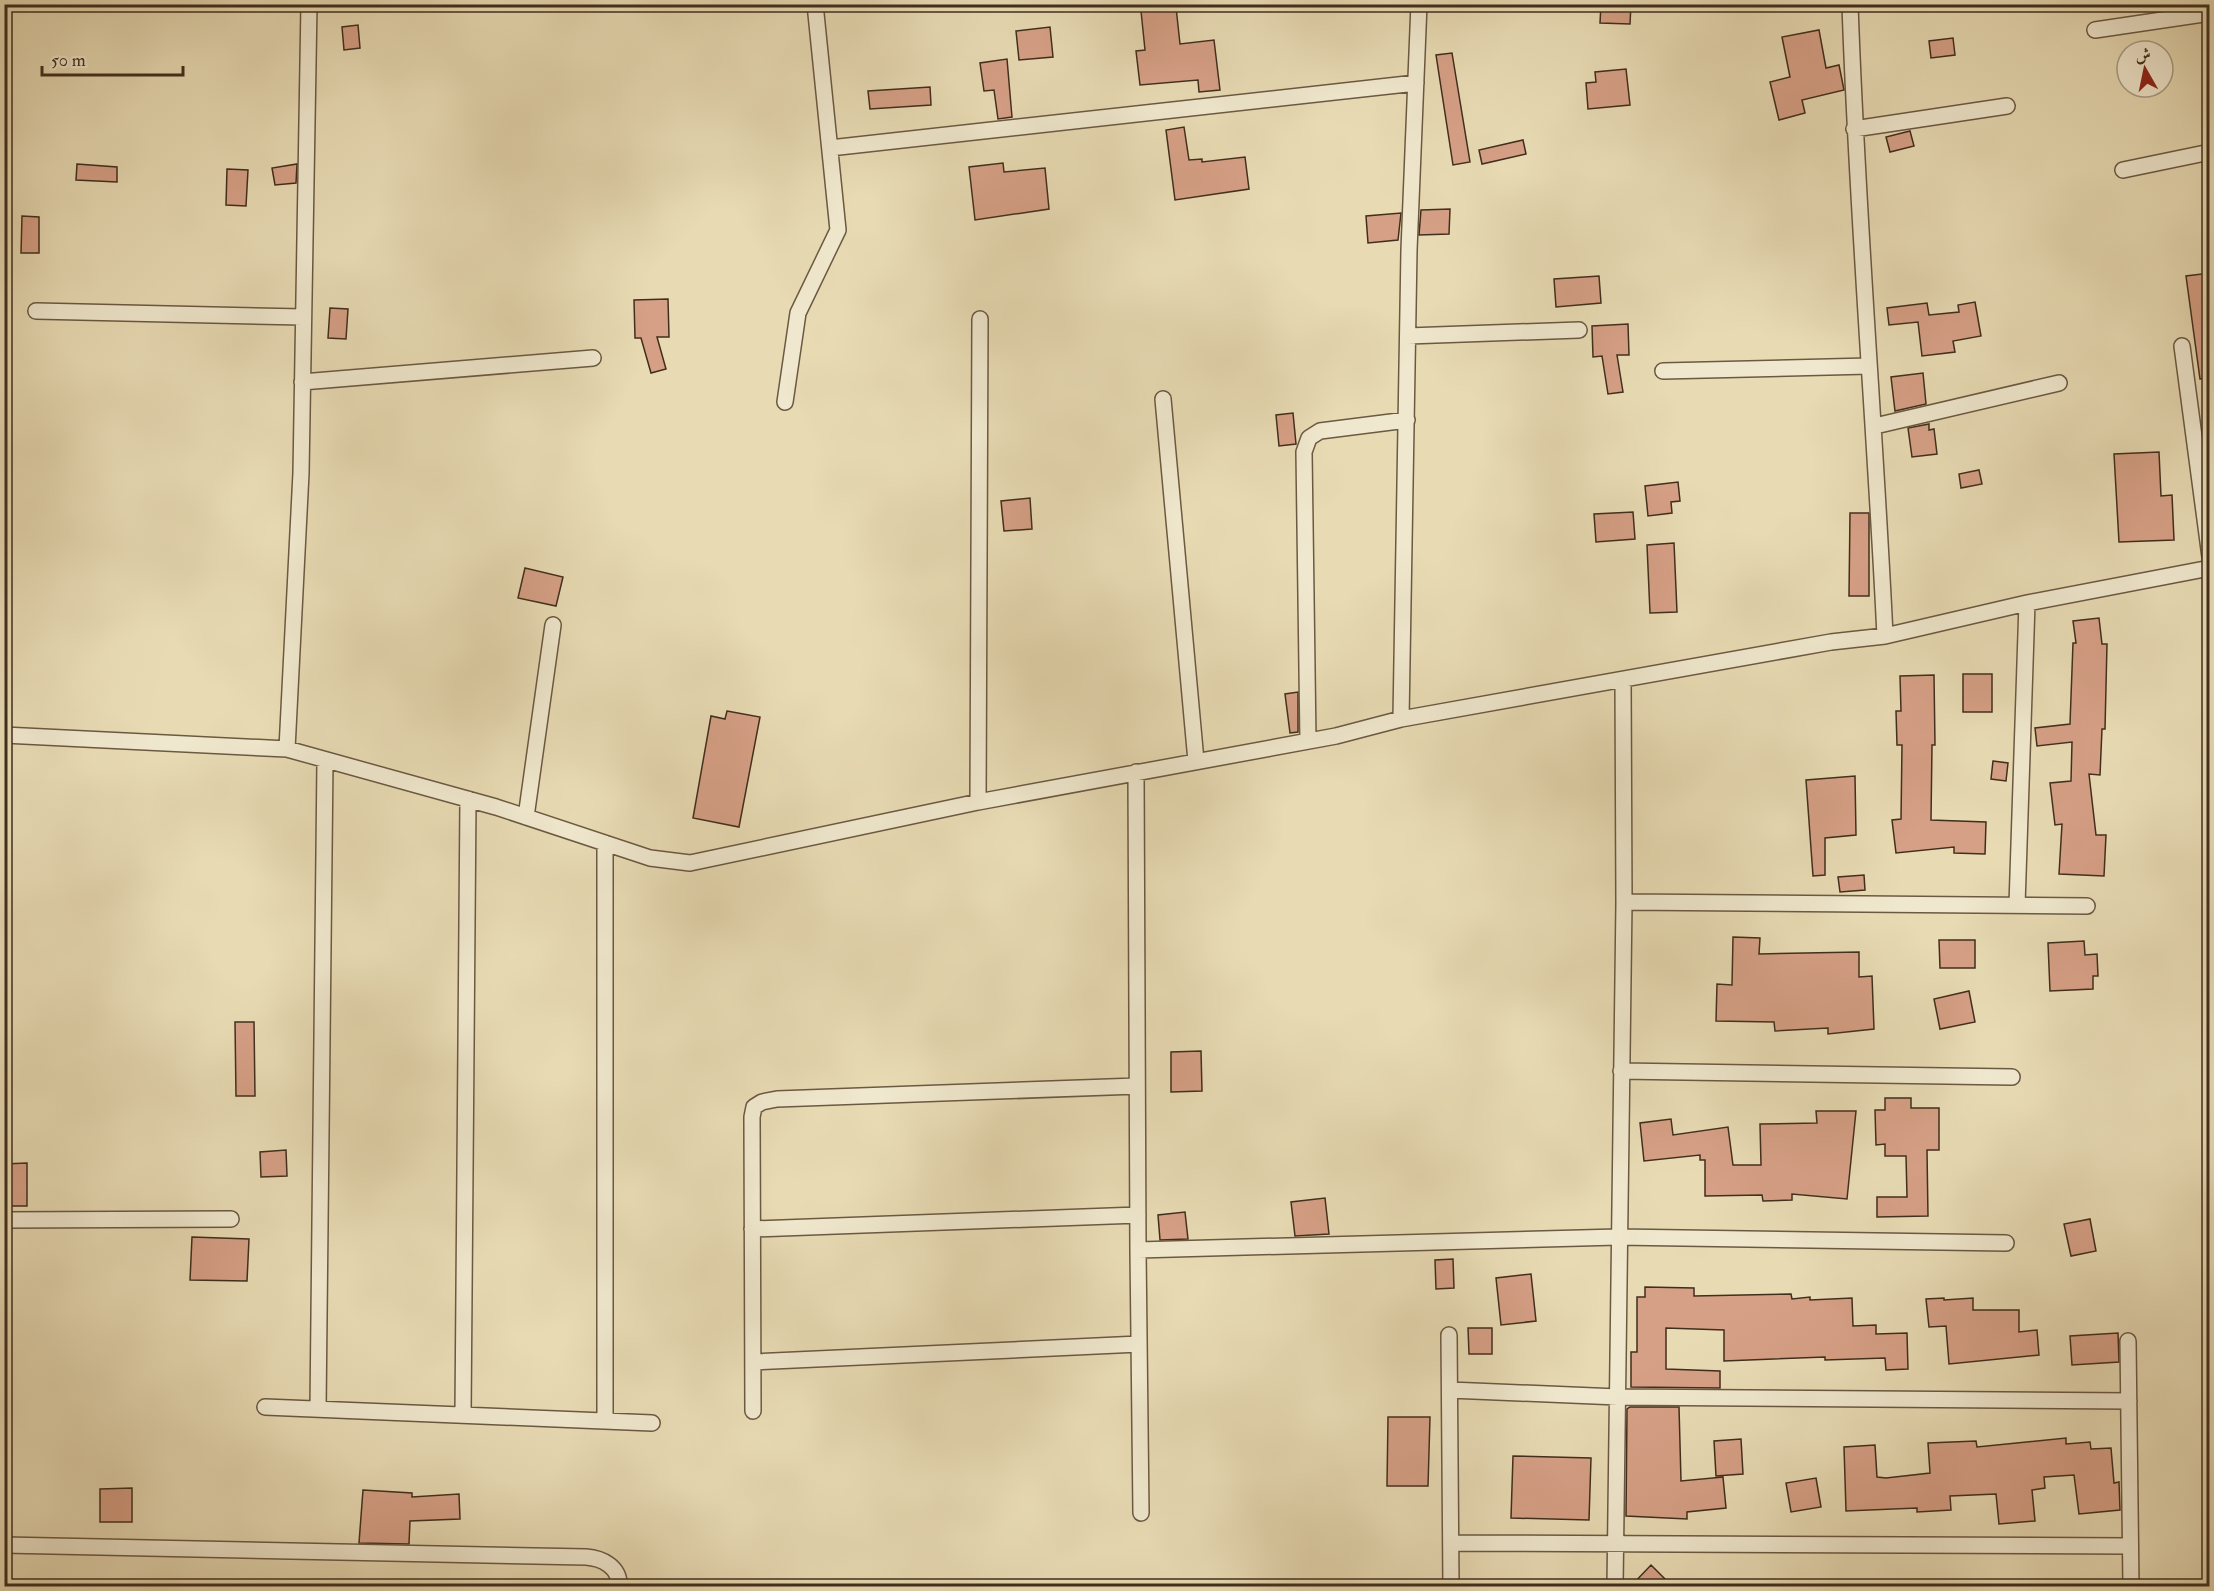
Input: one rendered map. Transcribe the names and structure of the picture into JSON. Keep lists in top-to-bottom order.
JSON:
{
  "scale_bar": "50 m",
  "north": "top"
}
